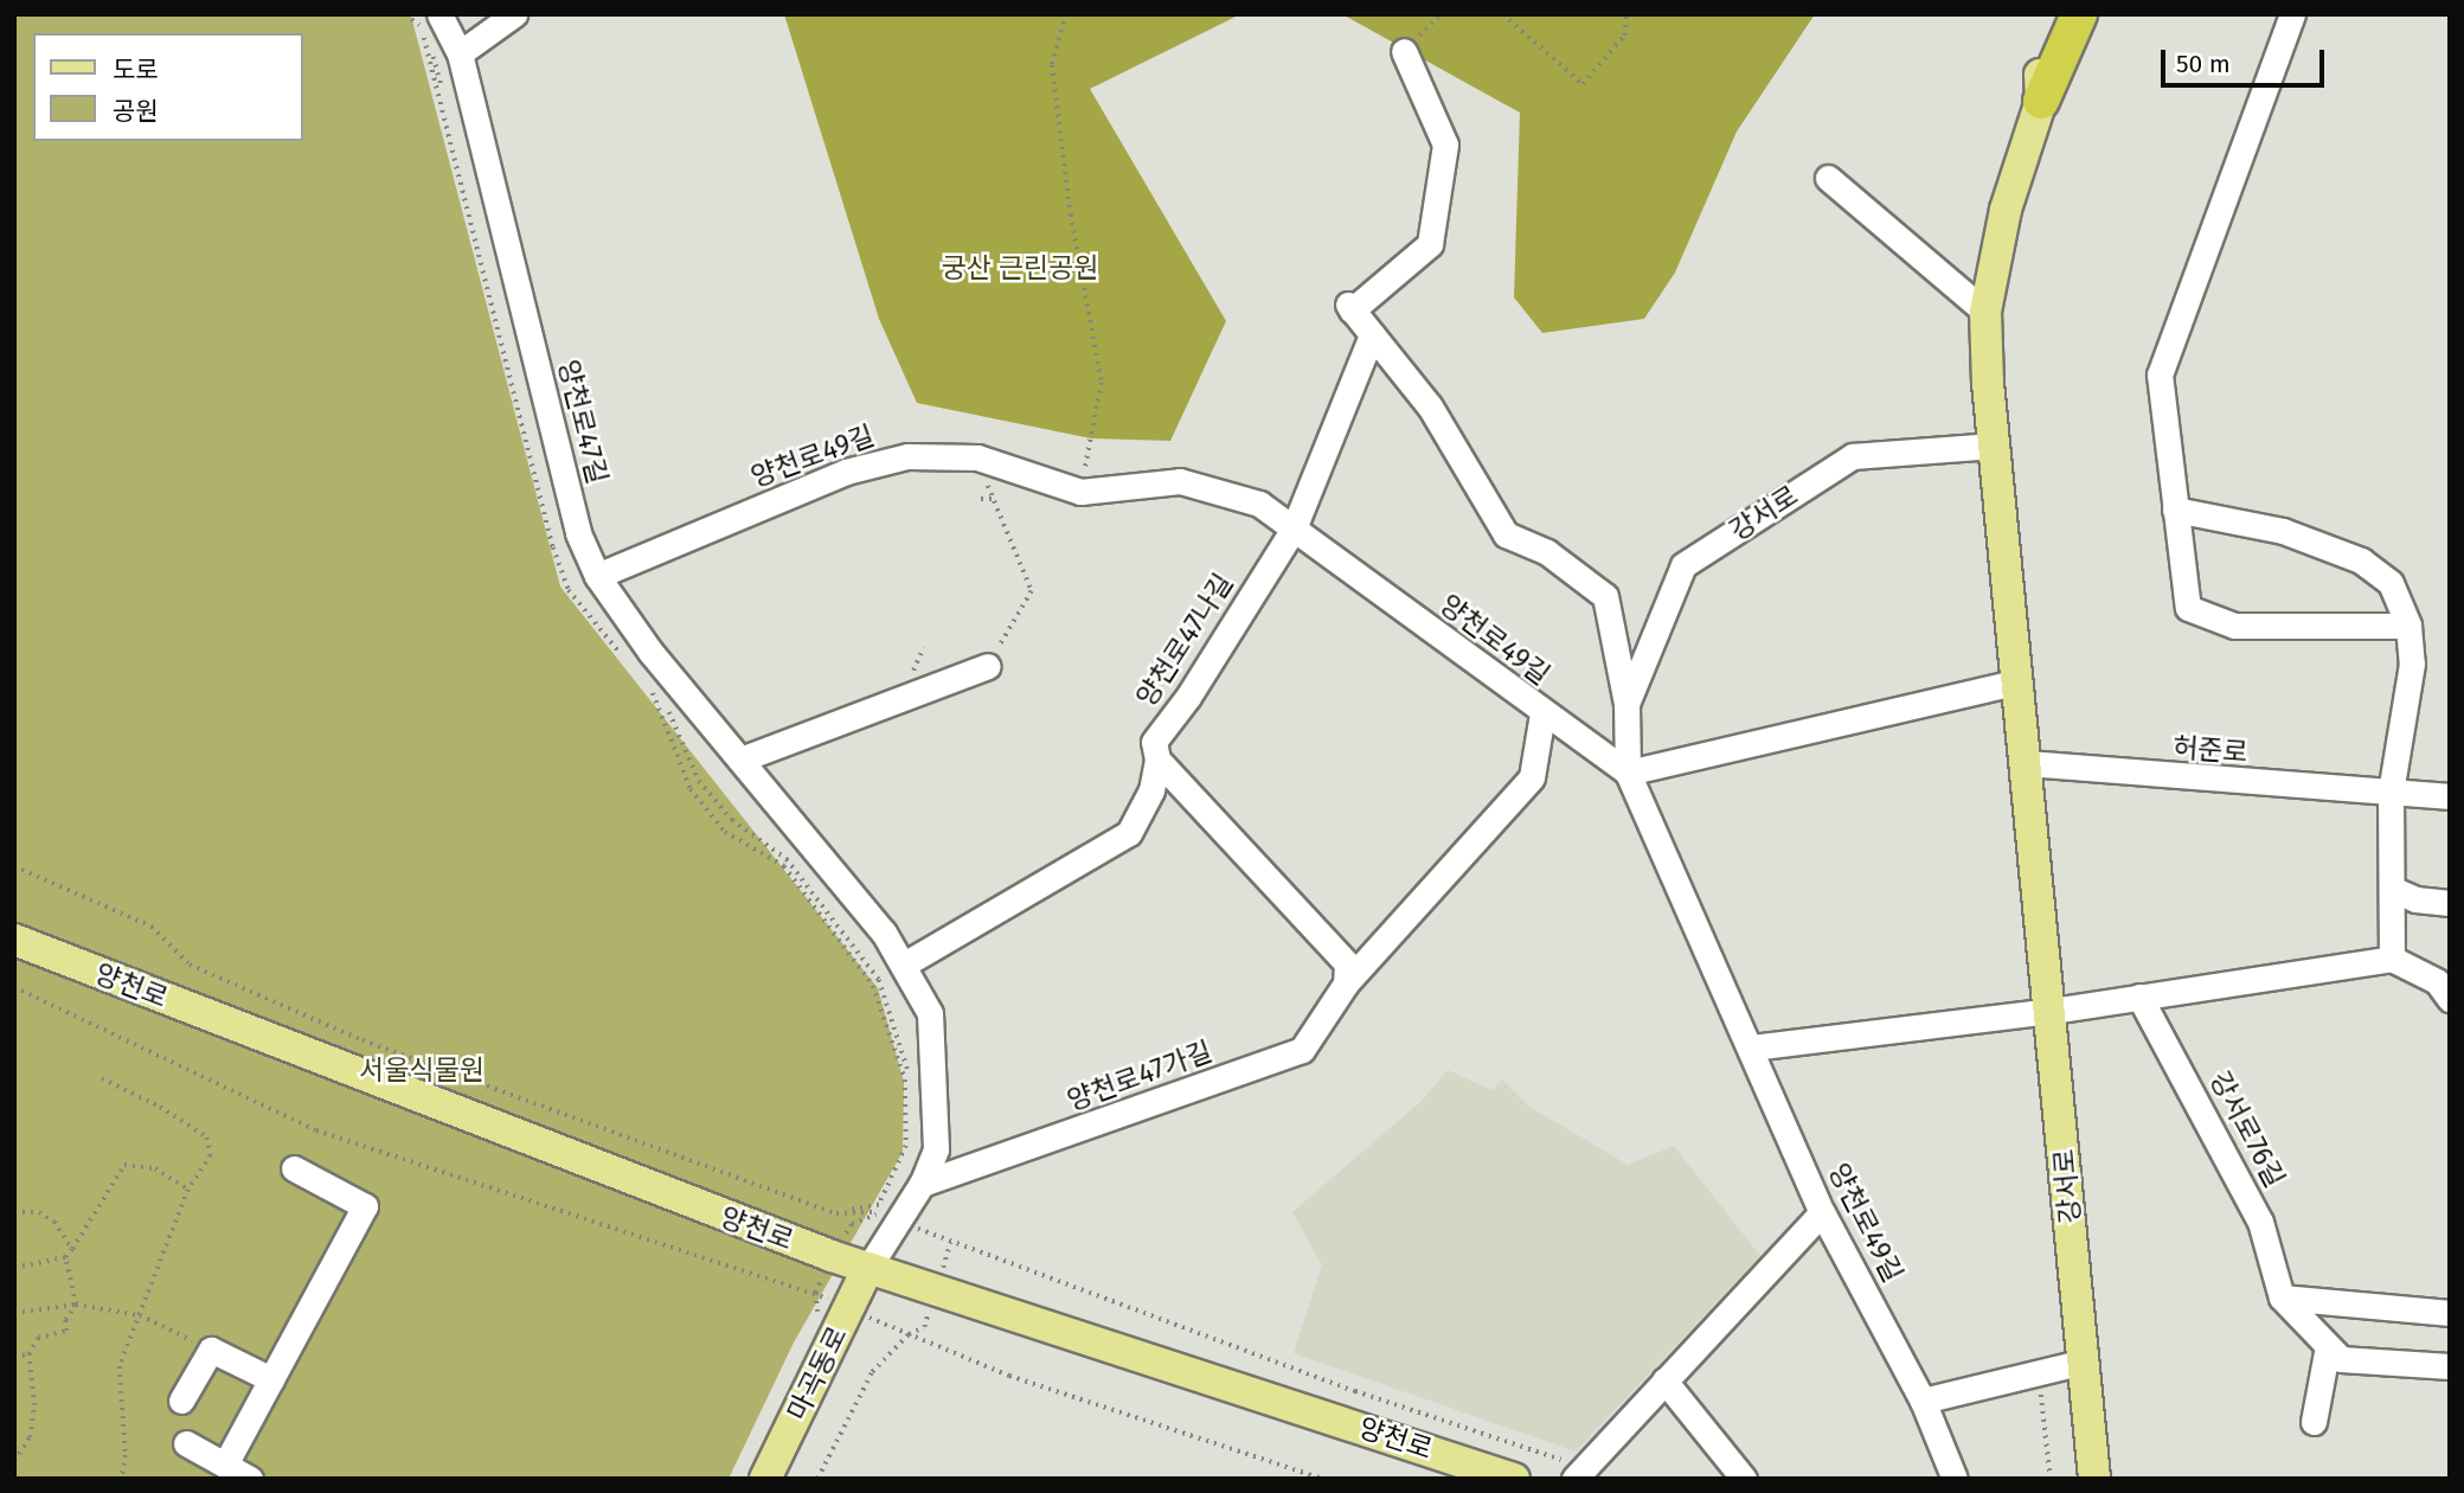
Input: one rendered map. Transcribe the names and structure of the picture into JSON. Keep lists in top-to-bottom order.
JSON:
{
  "streets": {
    "main road": ["강서로", "양천로", "마곡동로"],
    "street": [
      "양천로47길",
      "양천로49길",
      "양천로47나길",
      "허준로",
      "양천로47가길",
      "강서로76길"
    ]
  },
  "crossings": [
    ["양천로47길", "양천로49길"],
    ["양천로47길", "양천로47나길"],
    ["양천로47길", "양천로"],
    ["양천로47길", "양천로47가길"],
    ["양천로47길", "마곡동로"],
    ["양천로49길", "양천로47나길"],
    ["양천로49길", "양천로47가길"],
    ["강서로", "허준로"],
    ["양천로", "마곡동로"]
  ],
  "parks": ["궁산 근린공원", "서울식물원"],
  "legend": ["도로", "공원"],
  "scale_bar": "50 m"
}
